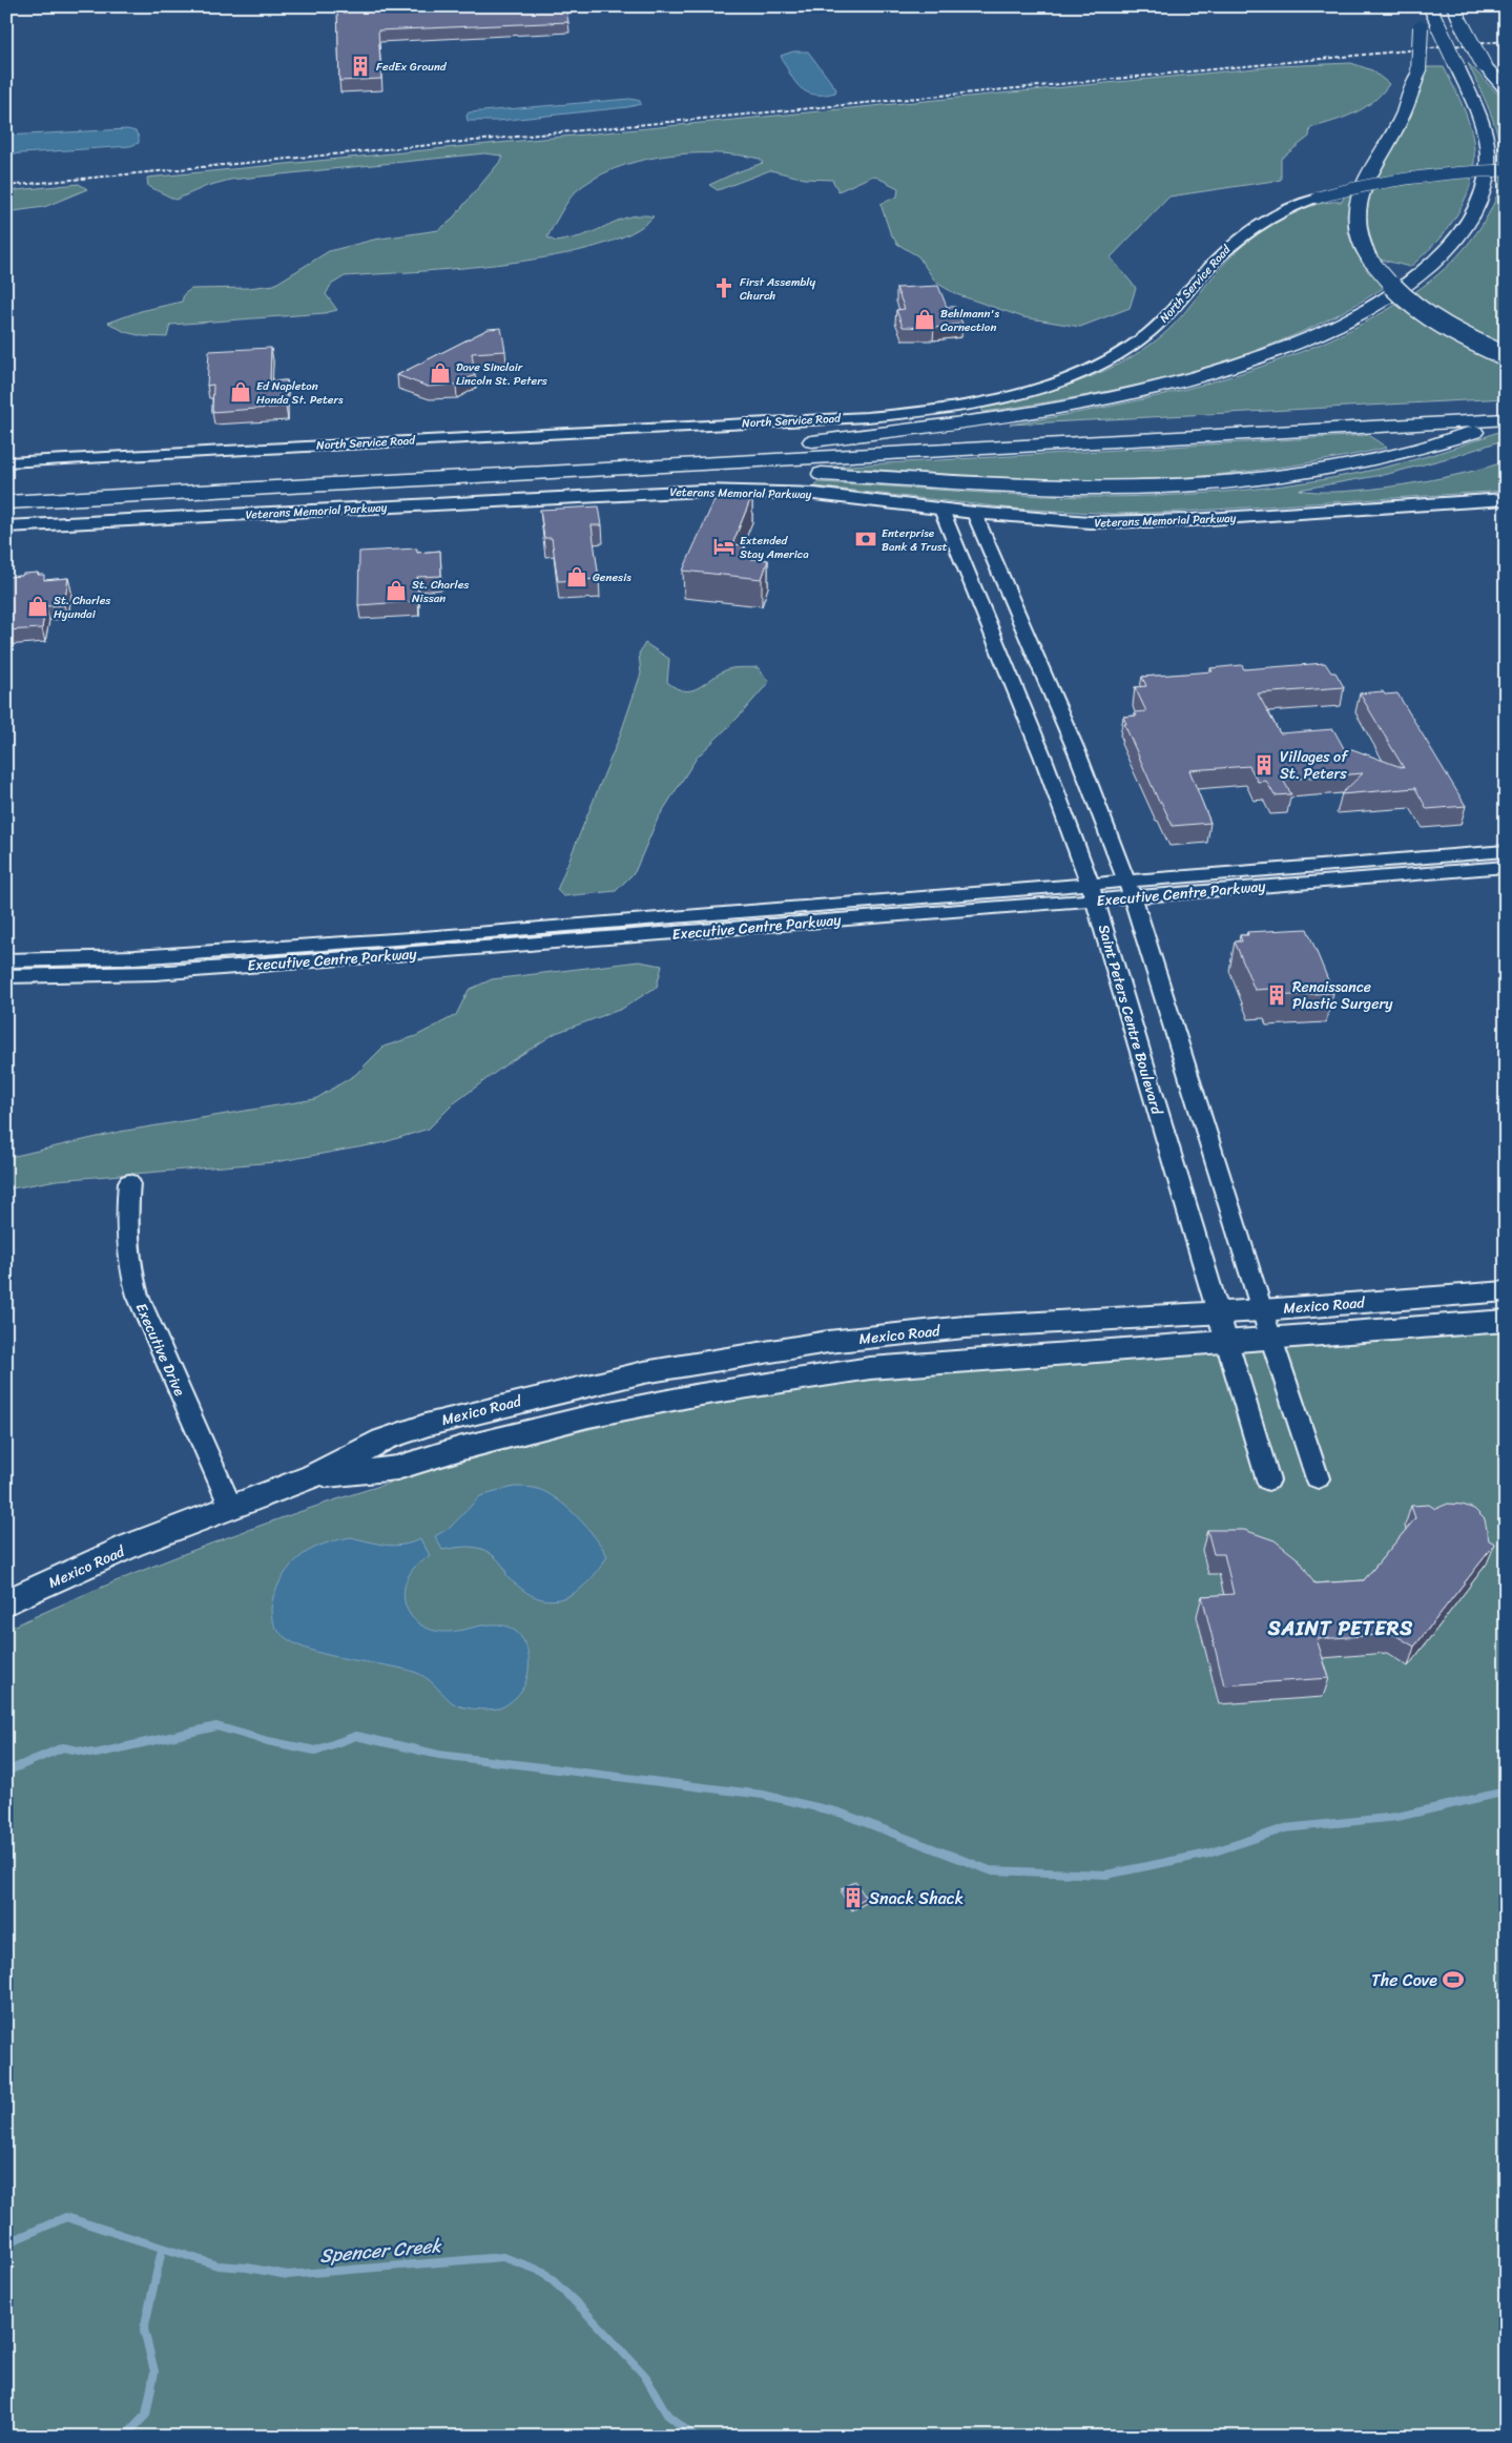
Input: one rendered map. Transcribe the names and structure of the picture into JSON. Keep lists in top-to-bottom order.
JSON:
{
  "streets": {
    "main road": ["Veterans Memorial Parkway", "Mexico Road"],
    "street": [
      "North Service Road",
      "Executive Centre Parkway",
      "Saint Peters Centre Boulevard",
      "Executive Drive"
    ]
  },
  "crossings": [
    ["Veterans Memorial Parkway", "Saint Peters Centre Boulevard"],
    ["Executive Centre Parkway", "Saint Peters Centre Boulevard"],
    ["Saint Peters Centre Boulevard", "Mexico Road"],
    ["Mexico Road", "Executive Drive"]
  ],
  "districts": ["SAINT PETERS"],
  "water": ["Spencer Creek"],
  "places": {
    "building": [
      "FedEx Ground",
      "Villages of St. Peters",
      "Renaissance Plastic Surgery",
      "Snack Shack"
    ],
    "church": ["First Assembly Church"],
    "shop": [
      "Behlmann's Carnection",
      "Dave Sinclair Lincoln St. Peters",
      "Ed Napleton Honda St. Peters",
      "Genesis",
      "St. Charles Nissan",
      "St. Charles Hyundai"
    ],
    "bank": ["Enterprise Bank & Trust"],
    "hotel": ["Extended Stay America"],
    "sports": ["The Cove"]
  }
}
